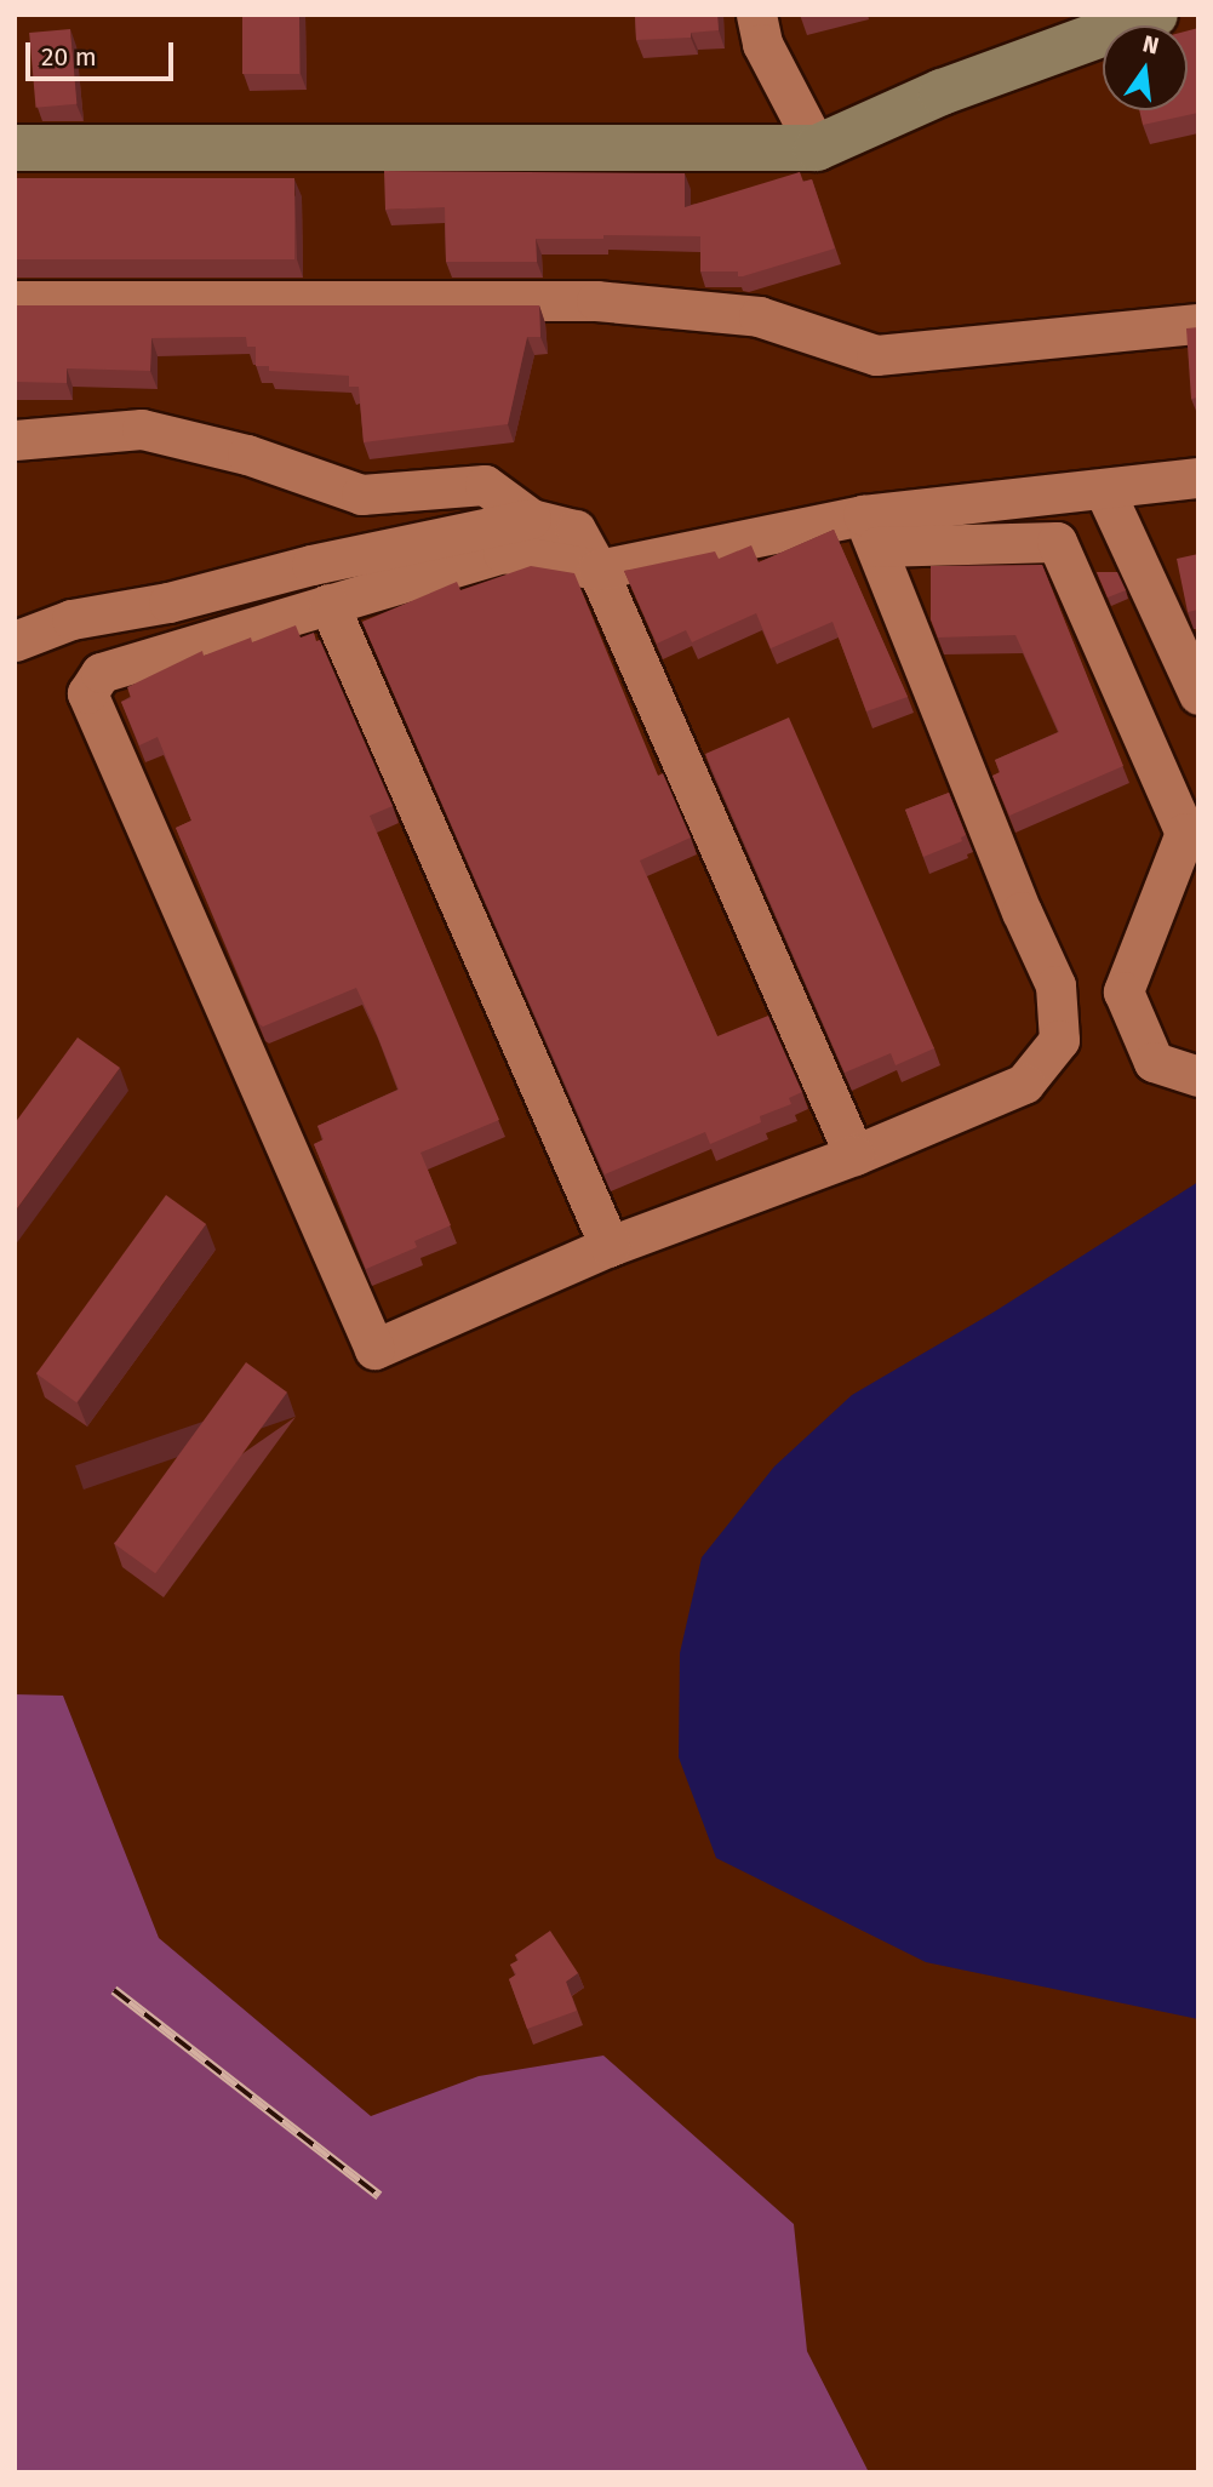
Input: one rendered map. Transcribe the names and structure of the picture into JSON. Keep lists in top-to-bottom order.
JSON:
{
  "scale_bar": "20 m",
  "north": "top"
}
